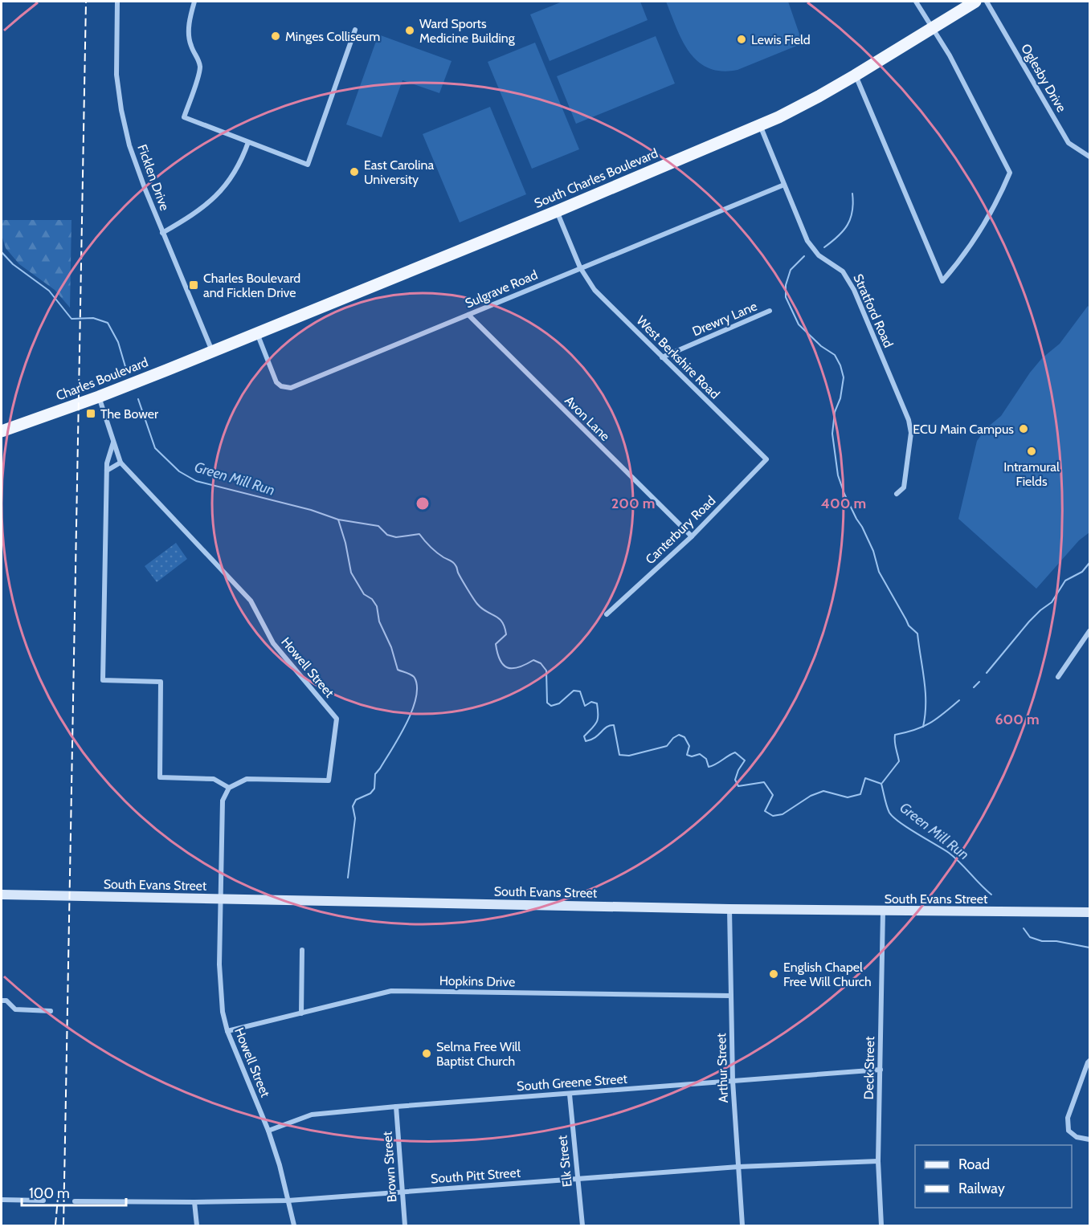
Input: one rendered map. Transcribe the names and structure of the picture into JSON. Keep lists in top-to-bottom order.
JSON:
{
  "streets": {
    "main road": ["South Charles Boulevard", "Charles Boulevard", "South Evans Street"],
    "street": [
      "Oglesby Drive",
      "Ficklen Drive",
      "Sulgrave Road",
      "Stratford Road",
      "Drewry Lane",
      "West Berkshire Road",
      "Avon Lane",
      "Canterbury Road",
      "Howell Street",
      "Hopkins Drive",
      "Arthur Street",
      "Deck Street",
      "South Greene Street",
      "Elk Street",
      "Brown Street",
      "South Pitt Street"
    ]
  },
  "crossings": [
    ["Ficklen Drive", "South Charles Boulevard"],
    ["Ficklen Drive", "Charles Boulevard"],
    ["South Charles Boulevard", "Sulgrave Road"],
    ["South Charles Boulevard", "Stratford Road"],
    ["South Charles Boulevard", "West Berkshire Road"],
    ["South Charles Boulevard", "Charles Boulevard"],
    ["Sulgrave Road", "Stratford Road"],
    ["Sulgrave Road", "West Berkshire Road"],
    ["Sulgrave Road", "Avon Lane"],
    ["Drewry Lane", "West Berkshire Road"],
    ["West Berkshire Road", "Canterbury Road"],
    ["Charles Boulevard", "Howell Street"],
    ["Avon Lane", "Canterbury Road"],
    ["Howell Street", "South Evans Street"],
    ["Howell Street", "Hopkins Drive"],
    ["Howell Street", "South Greene Street"],
    ["Howell Street", "South Pitt Street"],
    ["South Evans Street", "Arthur Street"],
    ["South Evans Street", "Deck Street"],
    ["Hopkins Drive", "Arthur Street"],
    ["Arthur Street", "South Greene Street"],
    ["Arthur Street", "South Pitt Street"],
    ["Deck Street", "South Greene Street"],
    ["Deck Street", "South Pitt Street"],
    ["South Greene Street", "Elk Street"],
    ["South Greene Street", "Brown Street"],
    ["Elk Street", "South Pitt Street"],
    ["Brown Street", "South Pitt Street"]
  ],
  "water": ["Green Mill Run"],
  "places": {
    "other": [
      "Ward Sports Medicine Building",
      "Minges Colliseum",
      "Lewis Field",
      "East Carolina University",
      "ECU Main Campus",
      "Intramural Fields",
      "English Chapel Free Will Church",
      "Selma Free Will Baptist Church"
    ],
    "transit": ["Charles Boulevard and Ficklen Drive", "The Bower"]
  },
  "legend": ["Road", "Railway"],
  "scale_bar": "100 m",
  "rings": ["200 m", "400 m", "600 m"]
}
